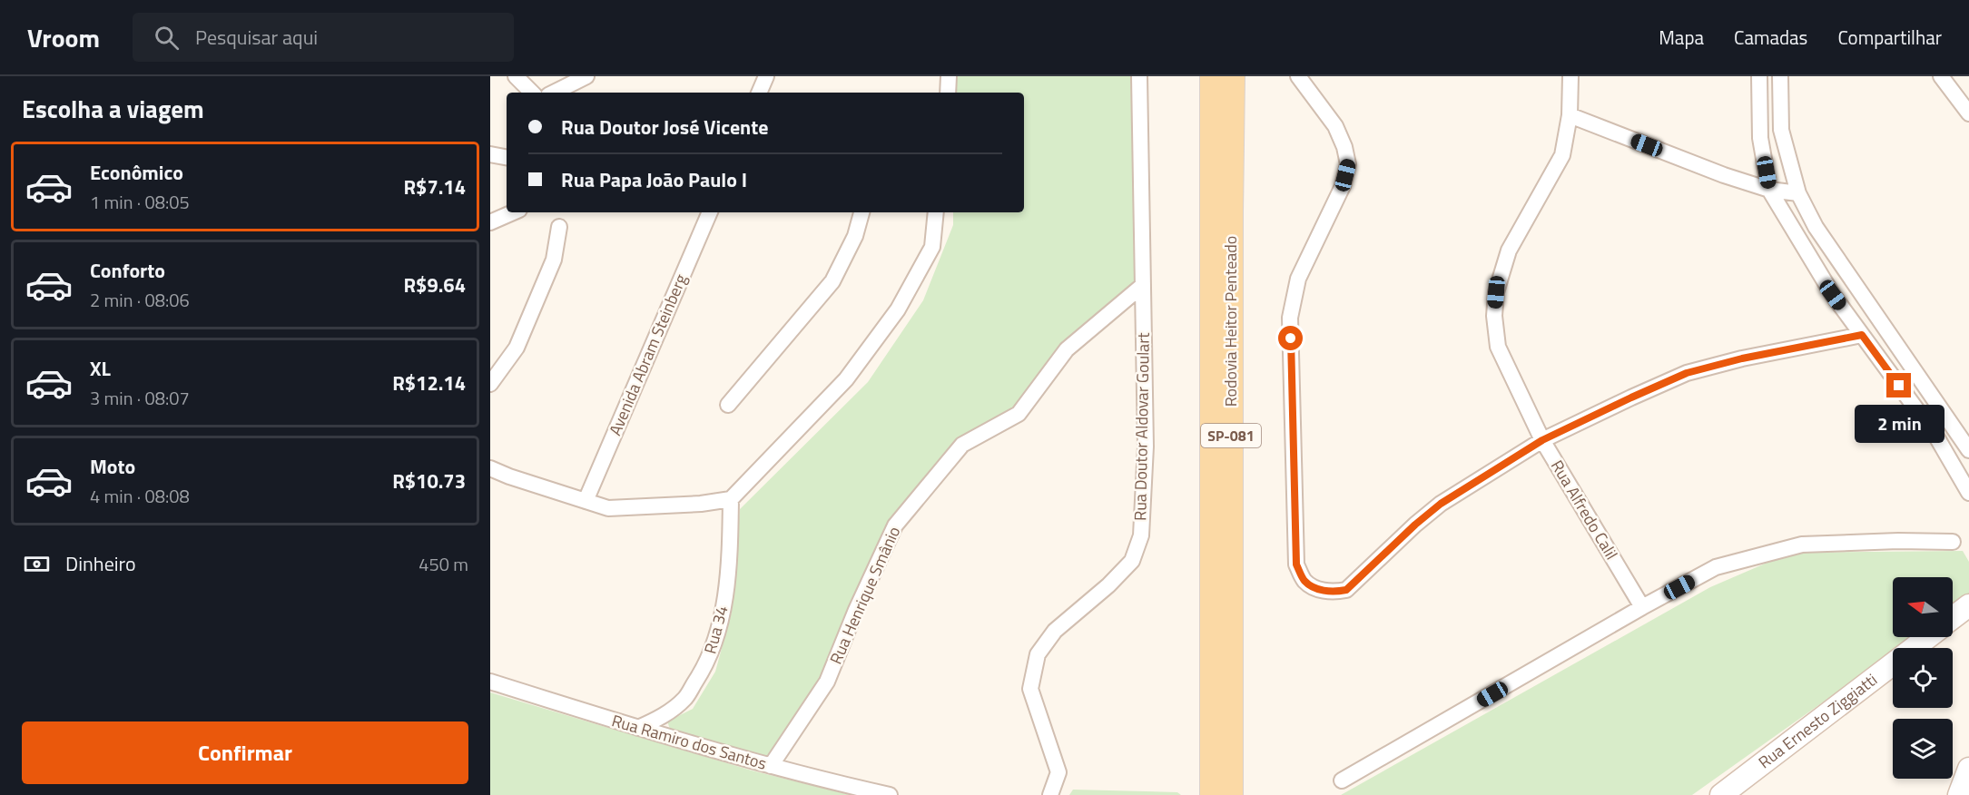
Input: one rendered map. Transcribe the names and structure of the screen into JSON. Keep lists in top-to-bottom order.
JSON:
{
  "streets": {
    "main road": ["Rodovia Heitor Penteado", "SP-081"],
    "street": [
      "Avenida Abram Steinberg",
      "Rua Doutor Aldovar Goulart",
      "Rua Alfredo Calil",
      "Rua Henrique Smânio",
      "Rua 34",
      "Rua Ernesto Ziggiatti",
      "Rua Ramiro dos Santos"
    ]
  },
  "crossings": [
    ["Rua Doutor Aldovar Goulart", "Rua Henrique Smânio"],
    ["Rua Henrique Smânio", "Rua Ramiro dos Santos"],
    ["Rua 34", "Rua Ramiro dos Santos"]
  ],
  "north": "left",
  "page": {
    "header": "Vroom",
    "search": "Pesquisar aqui",
    "nav": ["Mapa", "Camadas", "Compartilhar"],
    "heading": "Escolha a viagem",
    "banner": ["Rua Doutor José Vicente", "Rua Papa João Paulo I"],
    "list": [
      {
        "name": "Econômico",
        "note": "1 min · 08:05",
        "value": "R$7.14"
      },
      {
        "name": "Conforto",
        "note": "2 min · 08:06",
        "value": "R$9.64"
      },
      {
        "name": "XL",
        "note": "3 min · 08:07",
        "value": "R$12.14"
      },
      {
        "name": "Moto",
        "note": "4 min · 08:08",
        "value": "R$10.73"
      }
    ],
    "bubble": "2 min",
    "pay": ["Dinheiro", "450 m"],
    "buttons": "Confirmar"
  }
}
